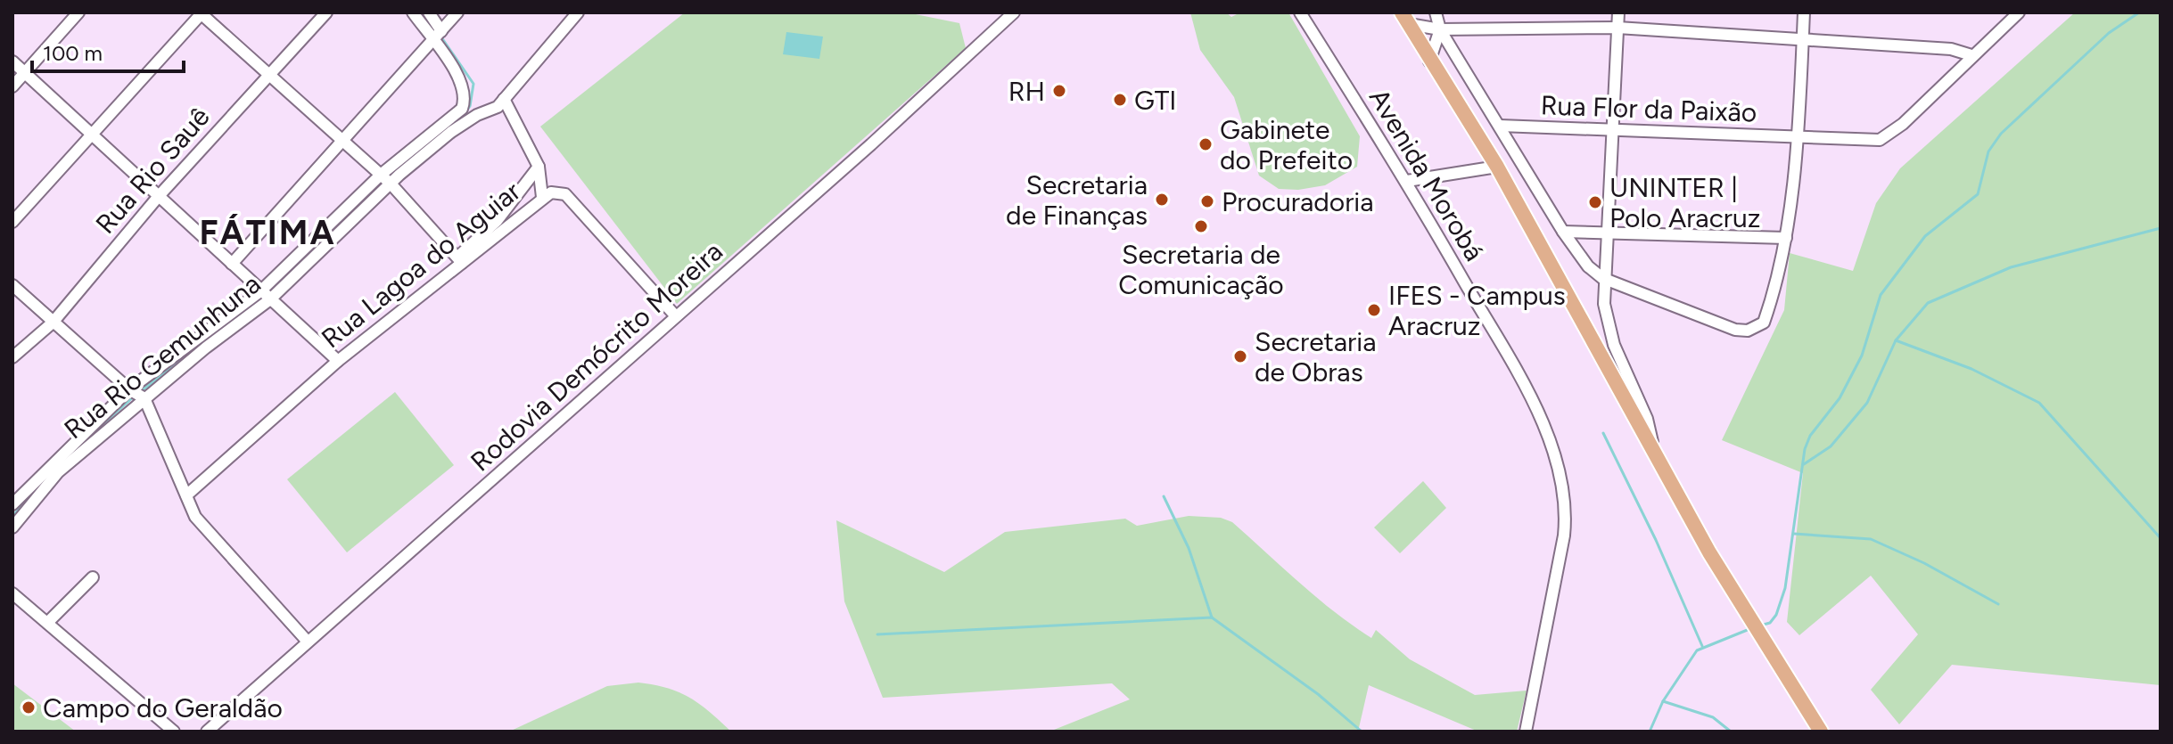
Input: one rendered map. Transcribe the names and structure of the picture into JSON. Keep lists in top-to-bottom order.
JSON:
{
  "streets": {
    "street": [
      "Rua Flor da Paixão",
      "Rua Rio Sauê",
      "Avenida Morobá",
      "Rua Lagoa do Aguiar",
      "Rua Rio Gemunhuna",
      "Rodovia Demócrito Moreira"
    ]
  },
  "crossings": [
    ["Rua Lagoa do Aguiar", "Rodovia Demócrito Moreira"]
  ],
  "districts": ["FÁTIMA"],
  "places": [
    "RH",
    "GTI",
    "Gabinete do Prefeito",
    "Secretaria de Finanças",
    "Procuradoria",
    "UNINTER | Polo Aracruz",
    "Secretaria de Comunicação",
    "IFES - Campus Aracruz",
    "Secretaria de Obras",
    "Campo do Geraldão"
  ],
  "scale_bar": "100 m"
}
